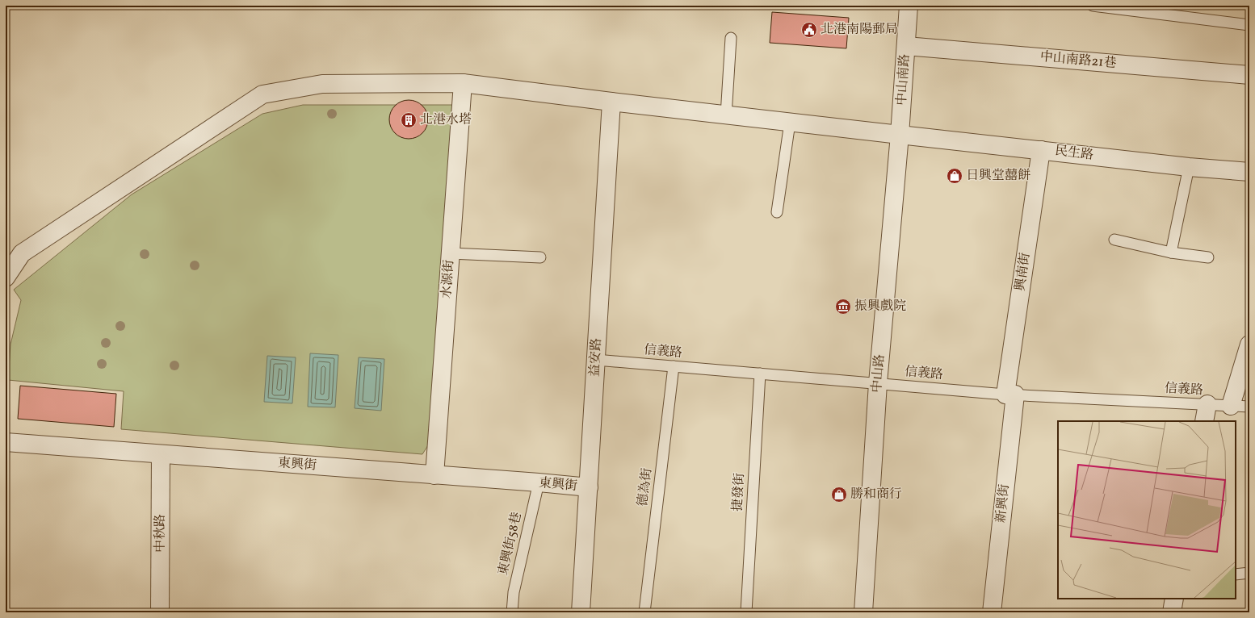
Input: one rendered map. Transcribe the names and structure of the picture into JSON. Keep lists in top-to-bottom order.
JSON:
{
  "streets": {
    "street": [
      "中山南路21巷",
      "中山南路",
      "民生路",
      "興南街",
      "水源街",
      "益安路",
      "中山路",
      "東興街",
      "新興街",
      "中秋路"
    ],
    "lane": [
      "信義路",
      "德為街",
      "捷發街",
      "東興街58巷"
    ]
  },
  "crossings": [
    ["中山南路21巷", "中山南路"],
    ["中山南路", "民生路"],
    ["中山南路", "中山路"],
    ["民生路", "興南街"],
    ["民生路", "水源街"],
    ["民生路", "益安路"],
    ["民生路", "中山路"],
    ["興南街", "信義路"],
    ["興南街", "新興街"],
    ["水源街", "東興街"],
    ["信義路", "益安路"],
    ["信義路", "中山路"],
    ["信義路", "德為街"],
    ["信義路", "捷發街"],
    ["信義路", "新興街"],
    ["益安路", "東興街"],
    ["東興街", "中秋路"],
    ["東興街", "東興街58巷"]
  ],
  "places": {
    "public building": ["北港南陽郵局"],
    "building": ["北港水塔"],
    "shop": ["日興堂囍餅", "勝和商行"],
    "museum": ["振興戲院"]
  }
}
